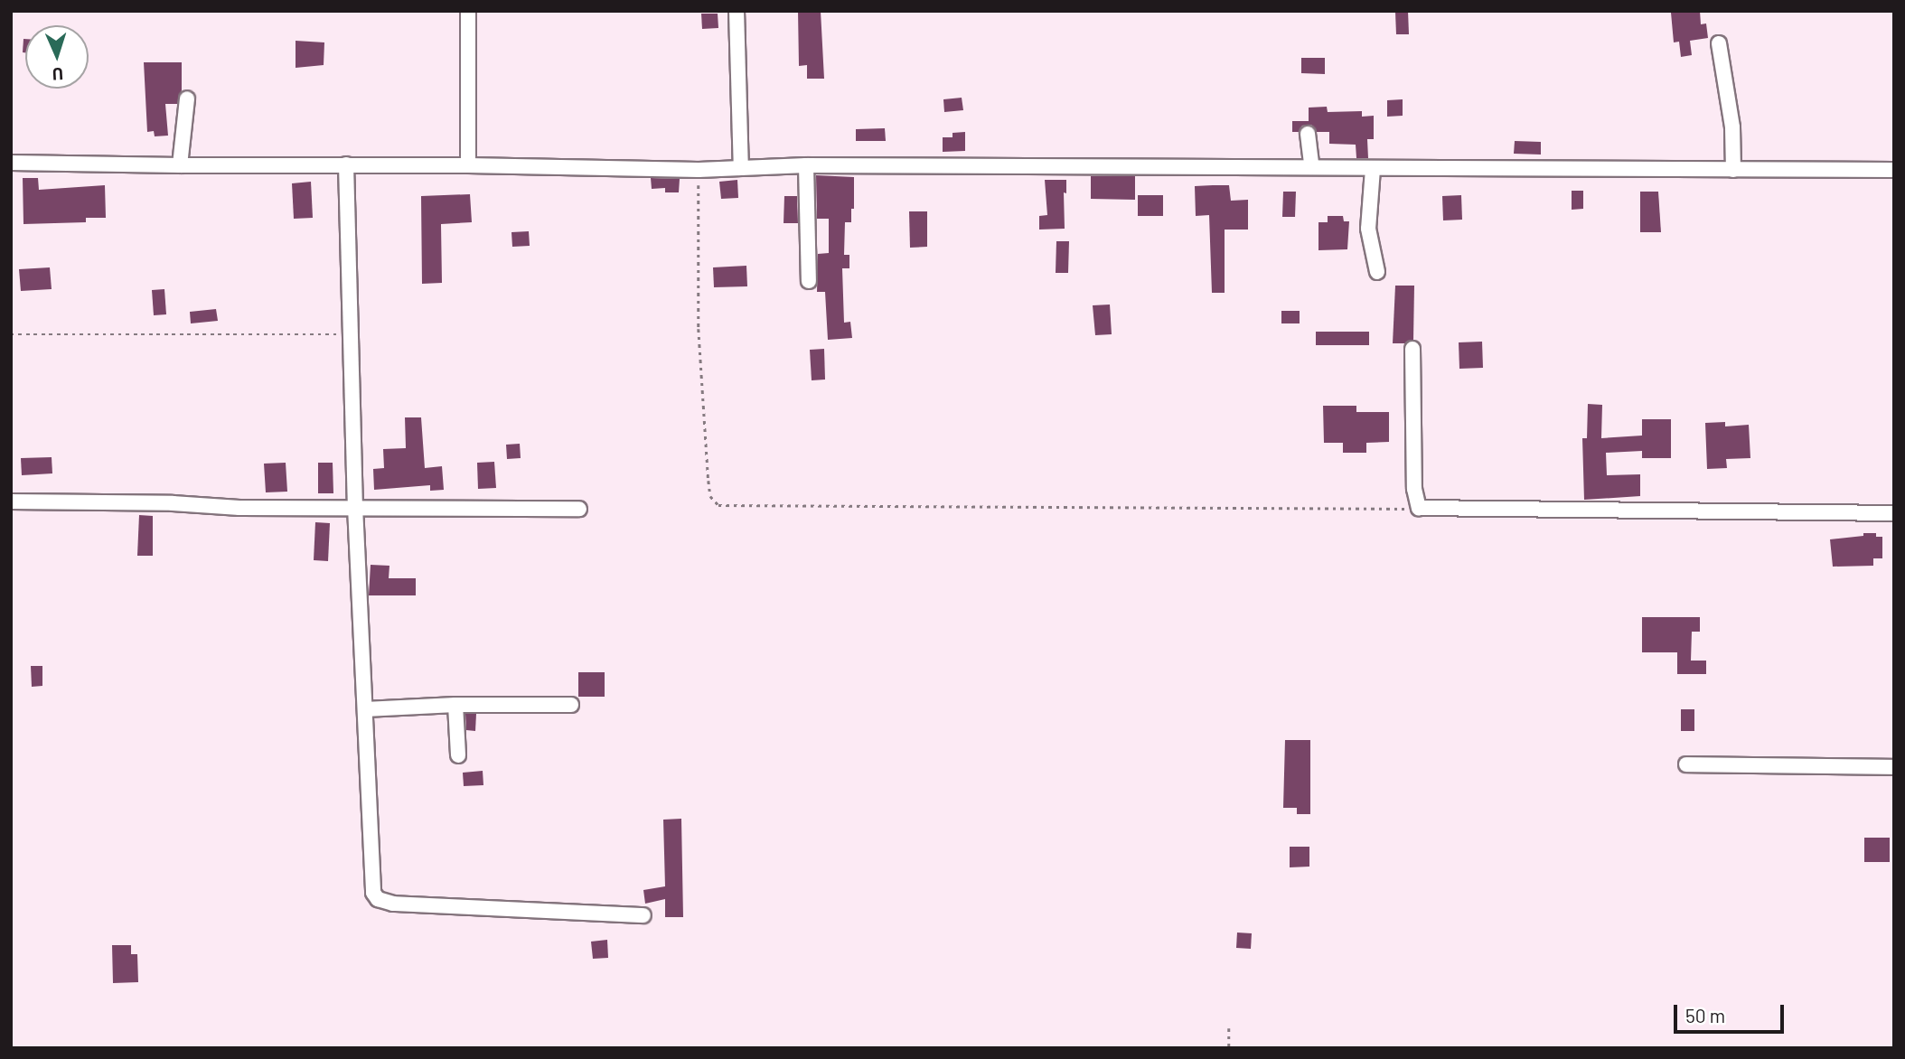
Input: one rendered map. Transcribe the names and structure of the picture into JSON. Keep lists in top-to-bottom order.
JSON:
{
  "scale_bar": "50 m",
  "north": "bottom"
}
